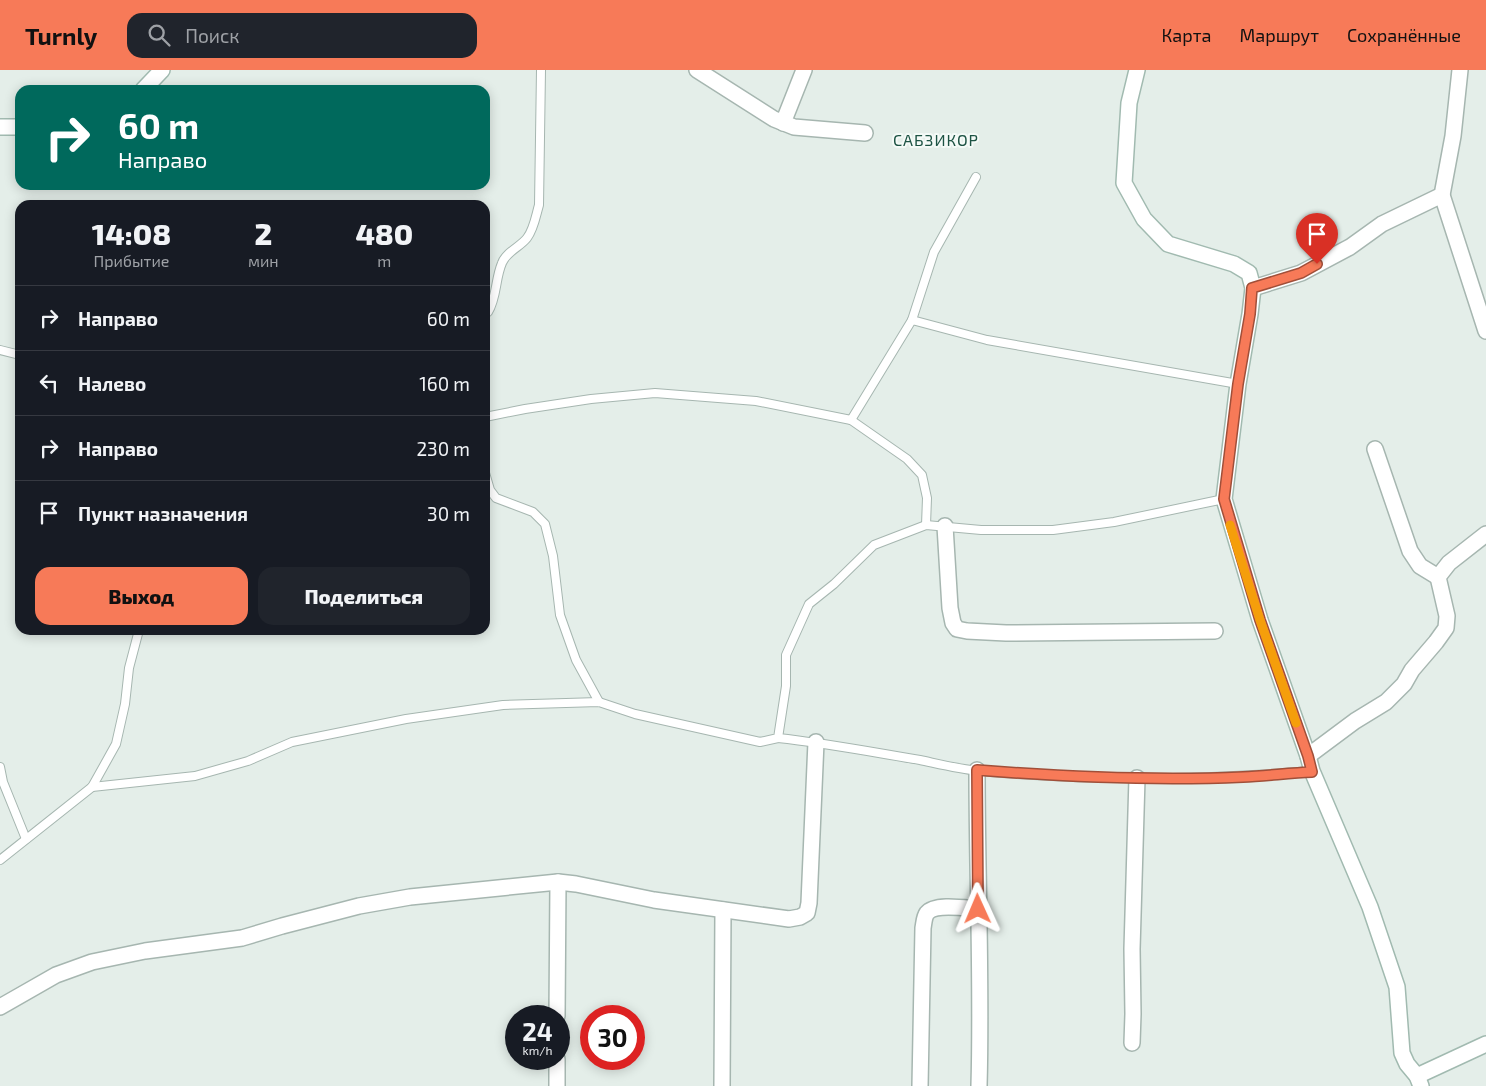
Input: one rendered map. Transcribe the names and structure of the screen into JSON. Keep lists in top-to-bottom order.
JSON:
{
  "districts": ["САБЗИКОР"],
  "page": {
    "header": "Turnly",
    "search": "Поиск",
    "nav": ["Карта", "Маршрут", "Сохранённые"],
    "turn": ["60 m", "Направо"],
    "eta": [
      "14:08",
      "Прибытие",
      "2",
      "мин",
      "480",
      "m"
    ],
    "list": [
      {
        "name": "Направо",
        "value": "60 m"
      },
      {
        "name": "Налево",
        "value": "160 m"
      },
      {
        "name": "Направо",
        "value": "230 m"
      },
      {
        "name": "Пункт назначения",
        "value": "30 m"
      }
    ],
    "buttons": ["Выход", "Поделиться"],
    "speed": "24 km/h",
    "limit": "30"
  }
}
